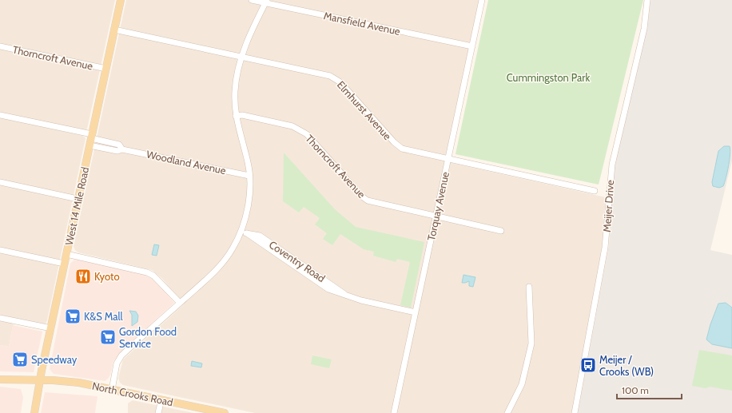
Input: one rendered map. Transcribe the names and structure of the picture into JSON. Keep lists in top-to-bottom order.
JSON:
{
  "streets": {
    "main road": ["West 14 Mile Road", "North Crooks Road"],
    "street": [
      "Mansfield Avenue",
      "Thorncroft Avenue",
      "Elmhurst Avenue",
      "Woodland Avenue",
      "Torquay Avenue",
      "Meijer Drive",
      "Coventry Road"
    ]
  },
  "crossings": [
    ["Mansfield Avenue", "Torquay Avenue"],
    ["Thorncroft Avenue", "West 14 Mile Road"],
    ["Thorncroft Avenue", "Torquay Avenue"],
    ["Elmhurst Avenue", "West 14 Mile Road"],
    ["Elmhurst Avenue", "Torquay Avenue"],
    ["Woodland Avenue", "West 14 Mile Road"],
    ["West 14 Mile Road", "North Crooks Road"],
    ["Torquay Avenue", "Coventry Road"]
  ],
  "parks": ["Cummingston Park"],
  "places": {
    "restaurant": ["Kyoto"],
    "supermarket": ["K&S Mall", "Gordon Food Service", "Speedway"],
    "bus stop": ["Meijer / Crooks (WB)"]
  },
  "scale_bar": "100 m"
}
